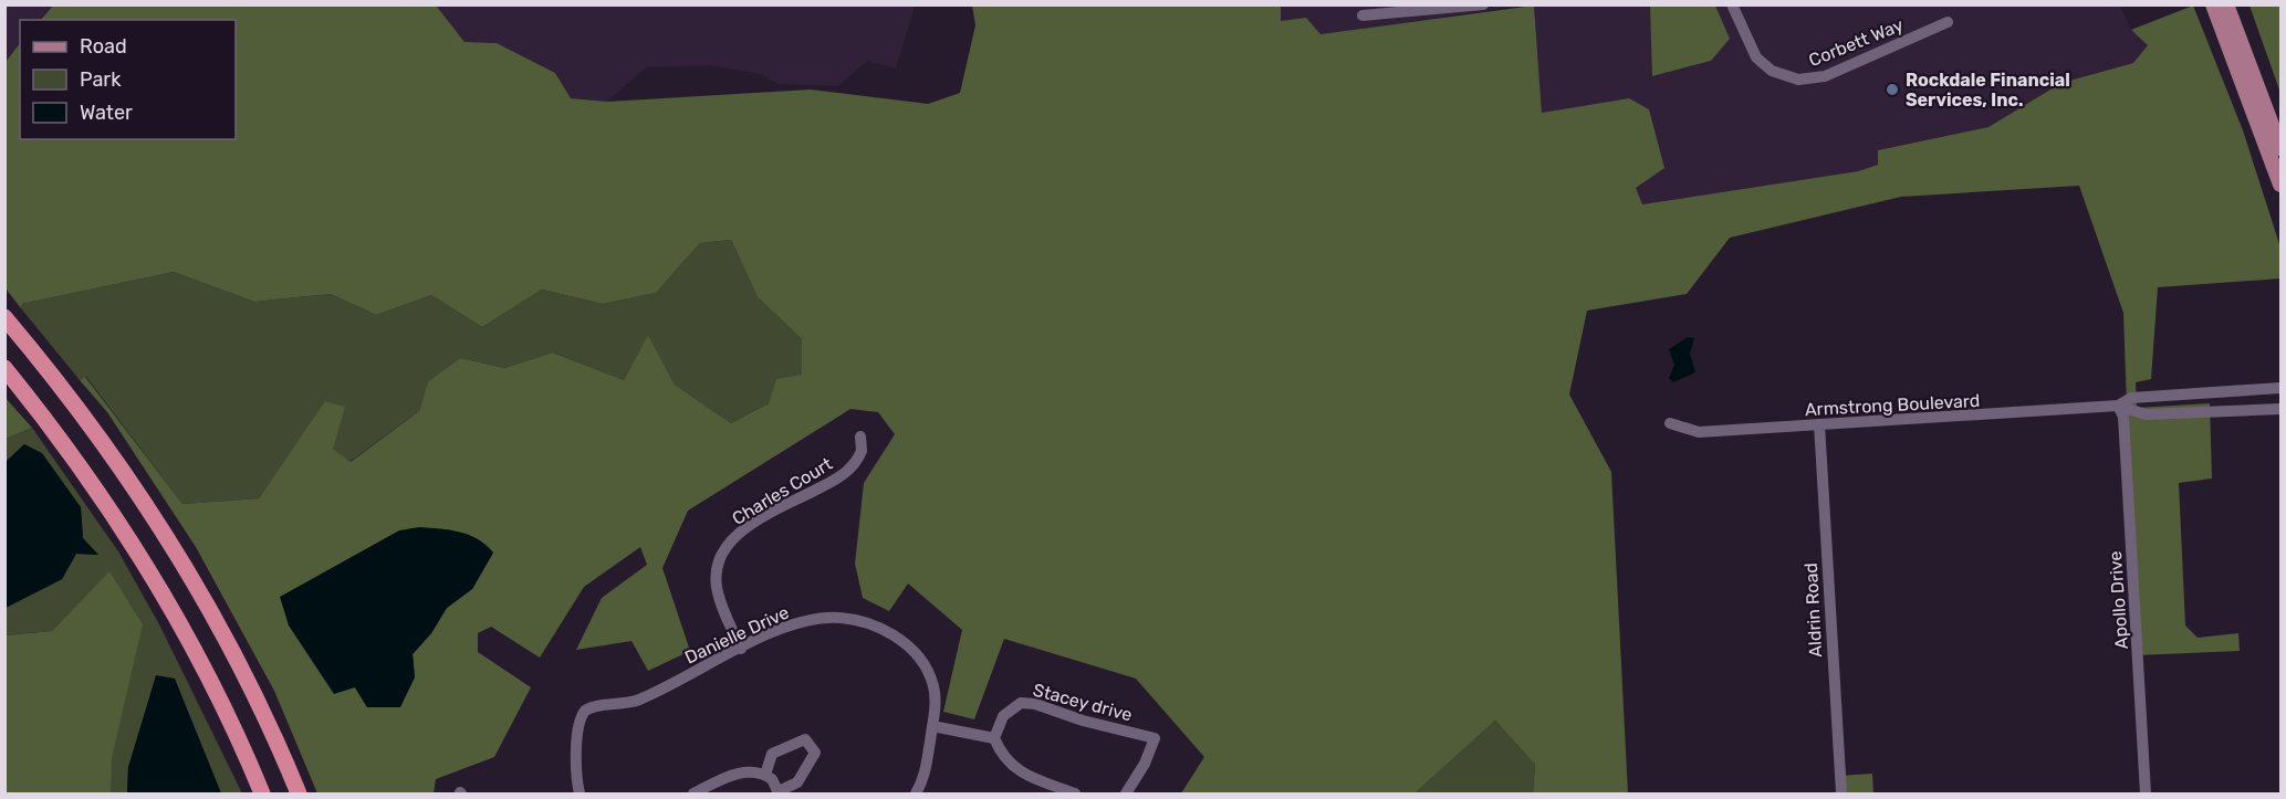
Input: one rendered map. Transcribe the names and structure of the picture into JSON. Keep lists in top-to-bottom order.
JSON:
{
  "streets": {
    "street": [
      "Corbett Way",
      "Armstrong Boulevard",
      "Charles Court",
      "Apollo Drive",
      "Aldrin Road",
      "Danielle Drive",
      "Stacey drive"
    ]
  },
  "crossings": [
    ["Armstrong Boulevard", "Apollo Drive"],
    ["Armstrong Boulevard", "Aldrin Road"],
    ["Charles Court", "Danielle Drive"]
  ],
  "places": ["Rockdale Financial Services, Inc."],
  "legend": ["Road", "Park", "Water"]
}
